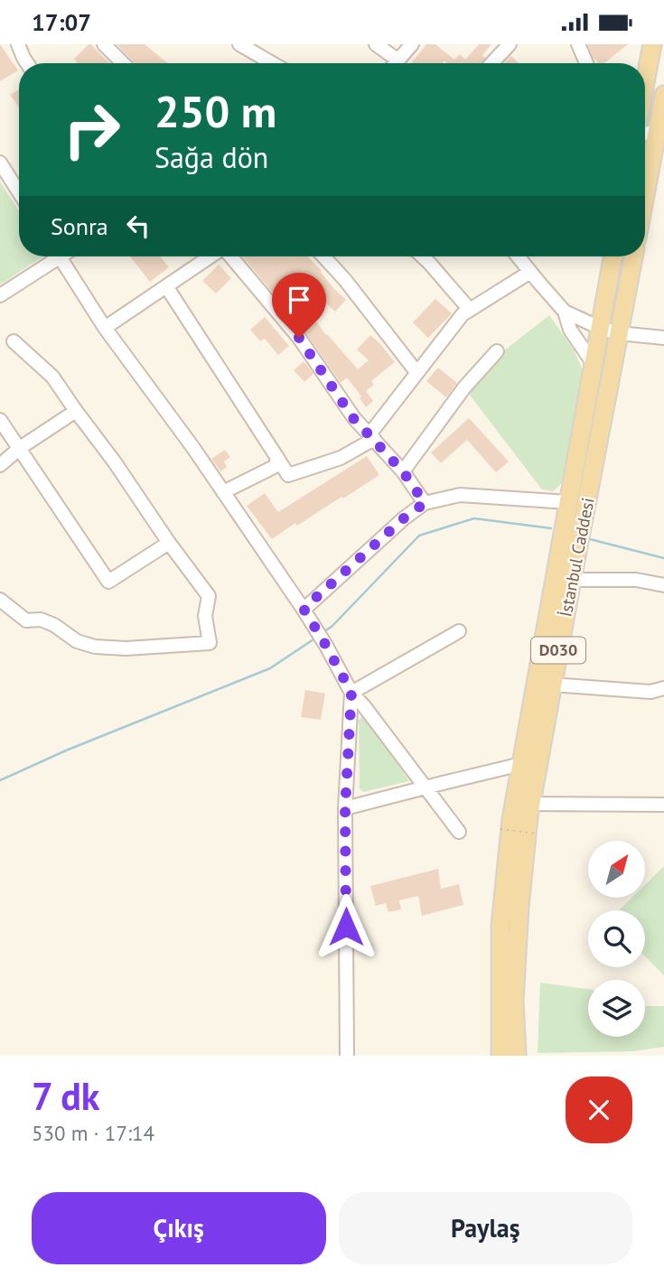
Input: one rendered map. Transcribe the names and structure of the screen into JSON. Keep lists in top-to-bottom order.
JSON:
{
  "streets": {
    "main road": ["İstanbul Caddesi", "D030"]
  },
  "north": "top right",
  "page": {
    "status": "17:07",
    "turn": ["250 m", "Sağa dön"],
    "then": "Sonra",
    "heading": ["7 dk", "530 m · 17:14"],
    "buttons": ["Çıkış", "Paylaş"]
  }
}
